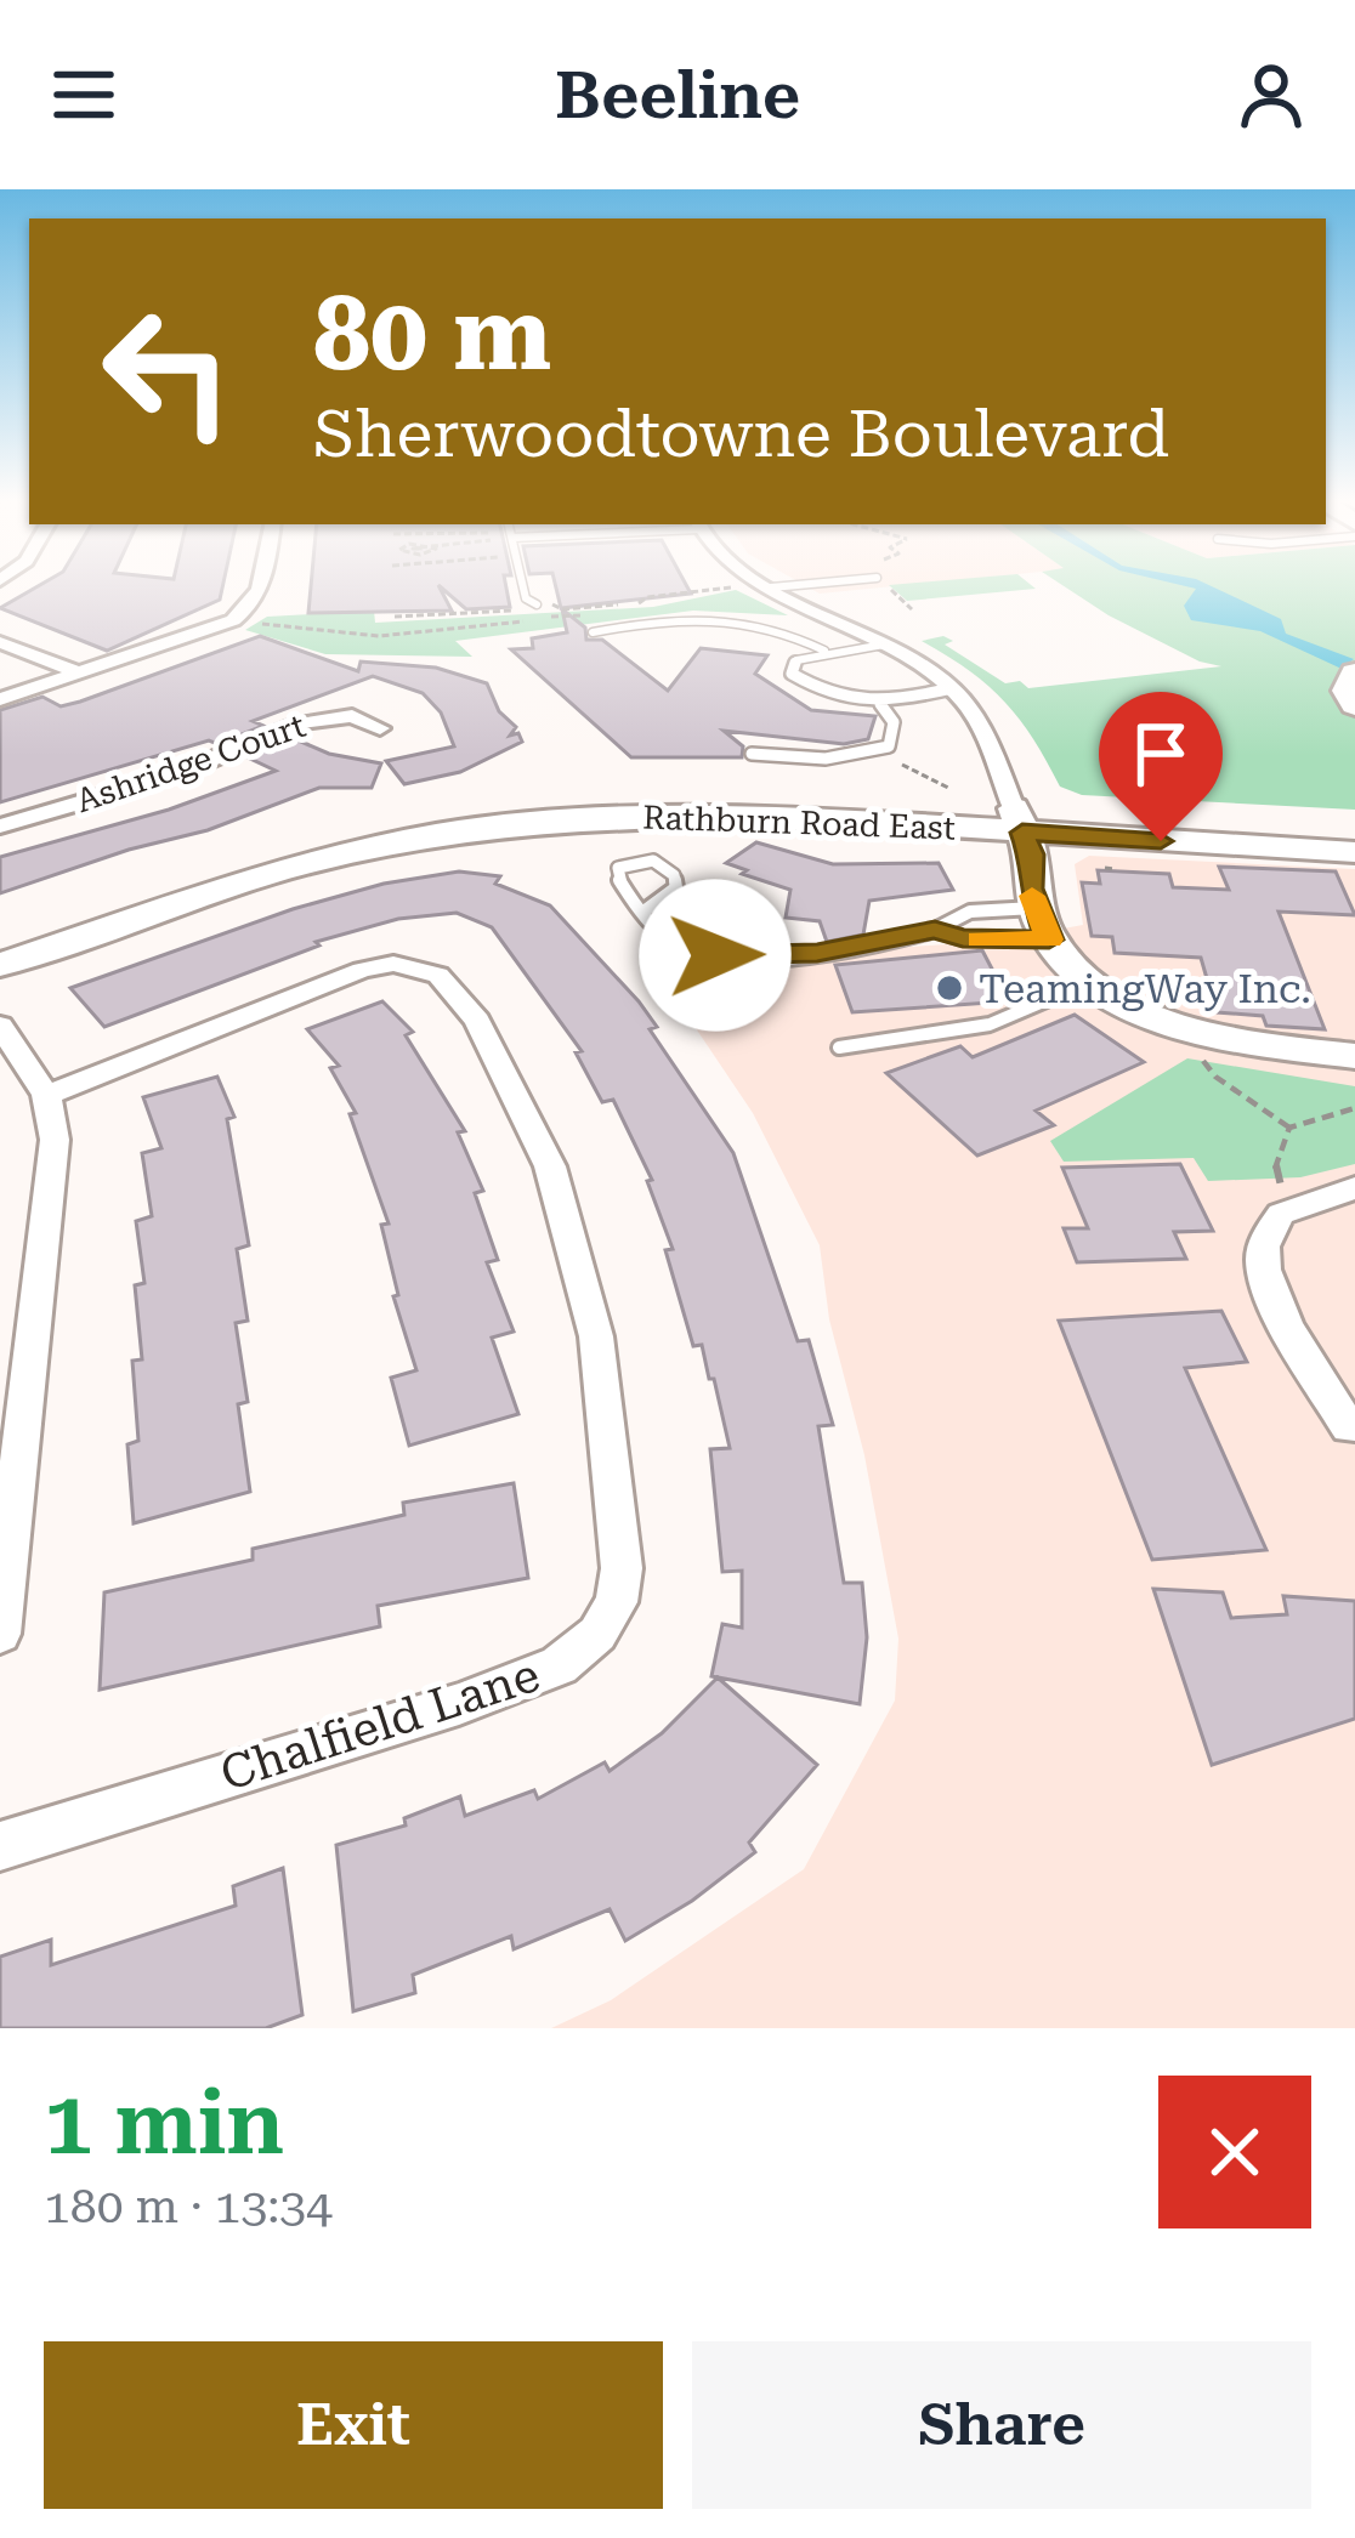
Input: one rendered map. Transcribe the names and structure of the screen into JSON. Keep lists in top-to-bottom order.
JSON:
{
  "streets": {
    "street": ["Ashridge Court", "Rathburn Road East", "Chalfield Lane"]
  },
  "places": ["TeamingWay Inc."],
  "page": {
    "header": "Beeline",
    "turn": ["80 m", "Sherwoodtowne Boulevard"],
    "heading": ["1 min", "180 m · 13:34"],
    "buttons": ["Exit", "Share"]
  }
}
